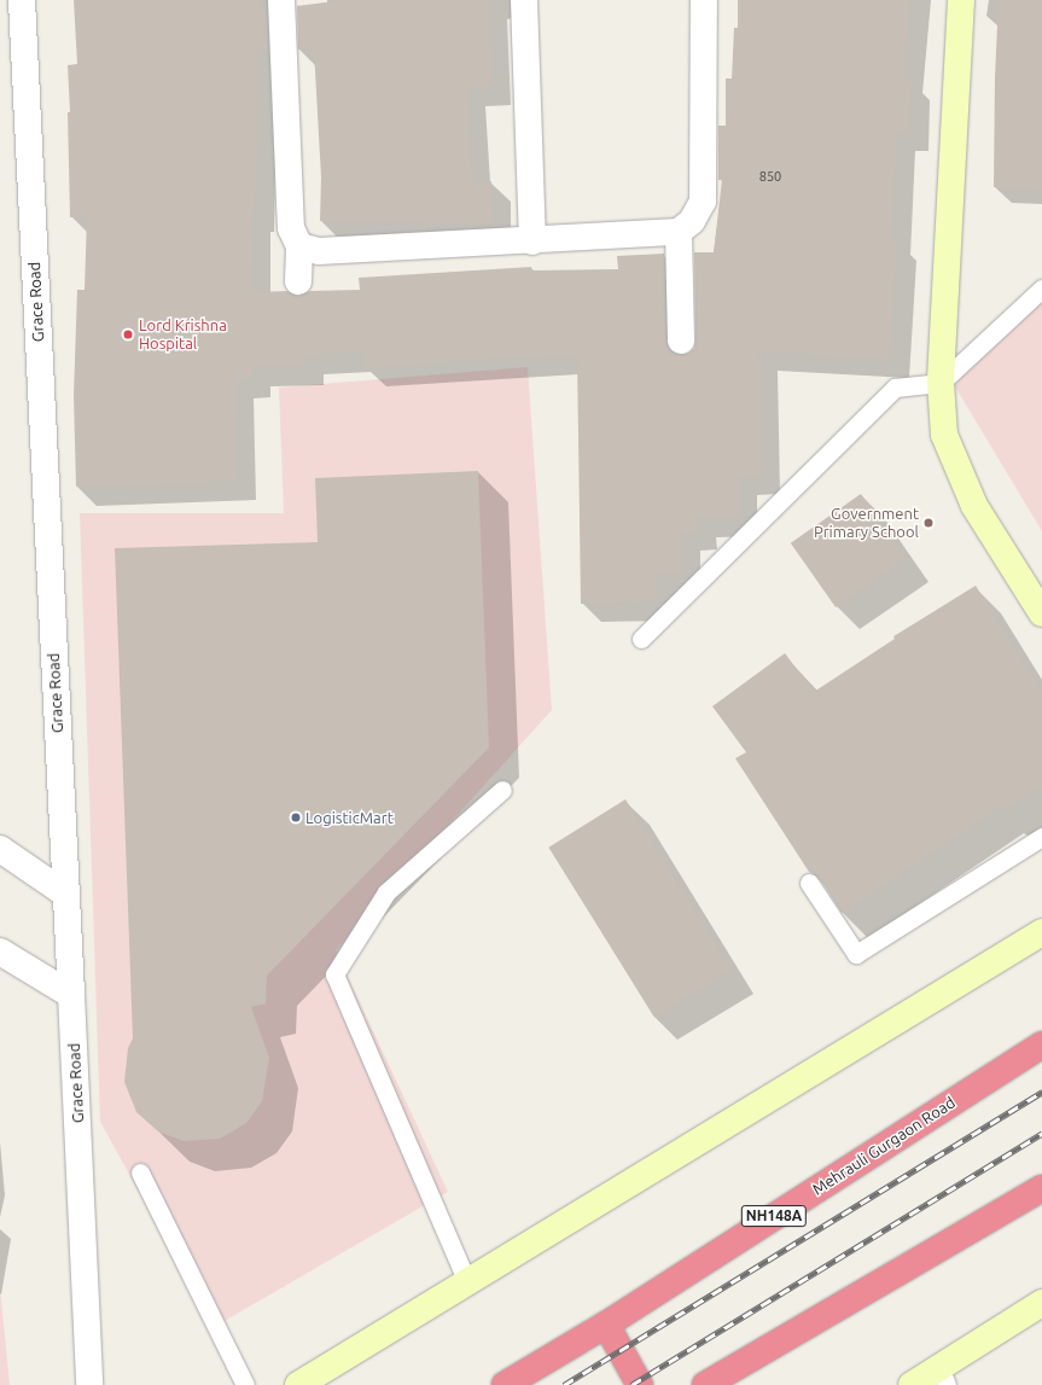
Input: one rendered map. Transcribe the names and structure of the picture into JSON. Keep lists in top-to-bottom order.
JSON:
{
  "streets": {
    "highway": ["Mehrauli Gurgaon Road", "NH148A"],
    "street": ["Grace Road"]
  },
  "places": ["Lord Krishna Hospital", "Government Primary School", "LogisticMart"],
  "house_numbers": ["850"]
}
